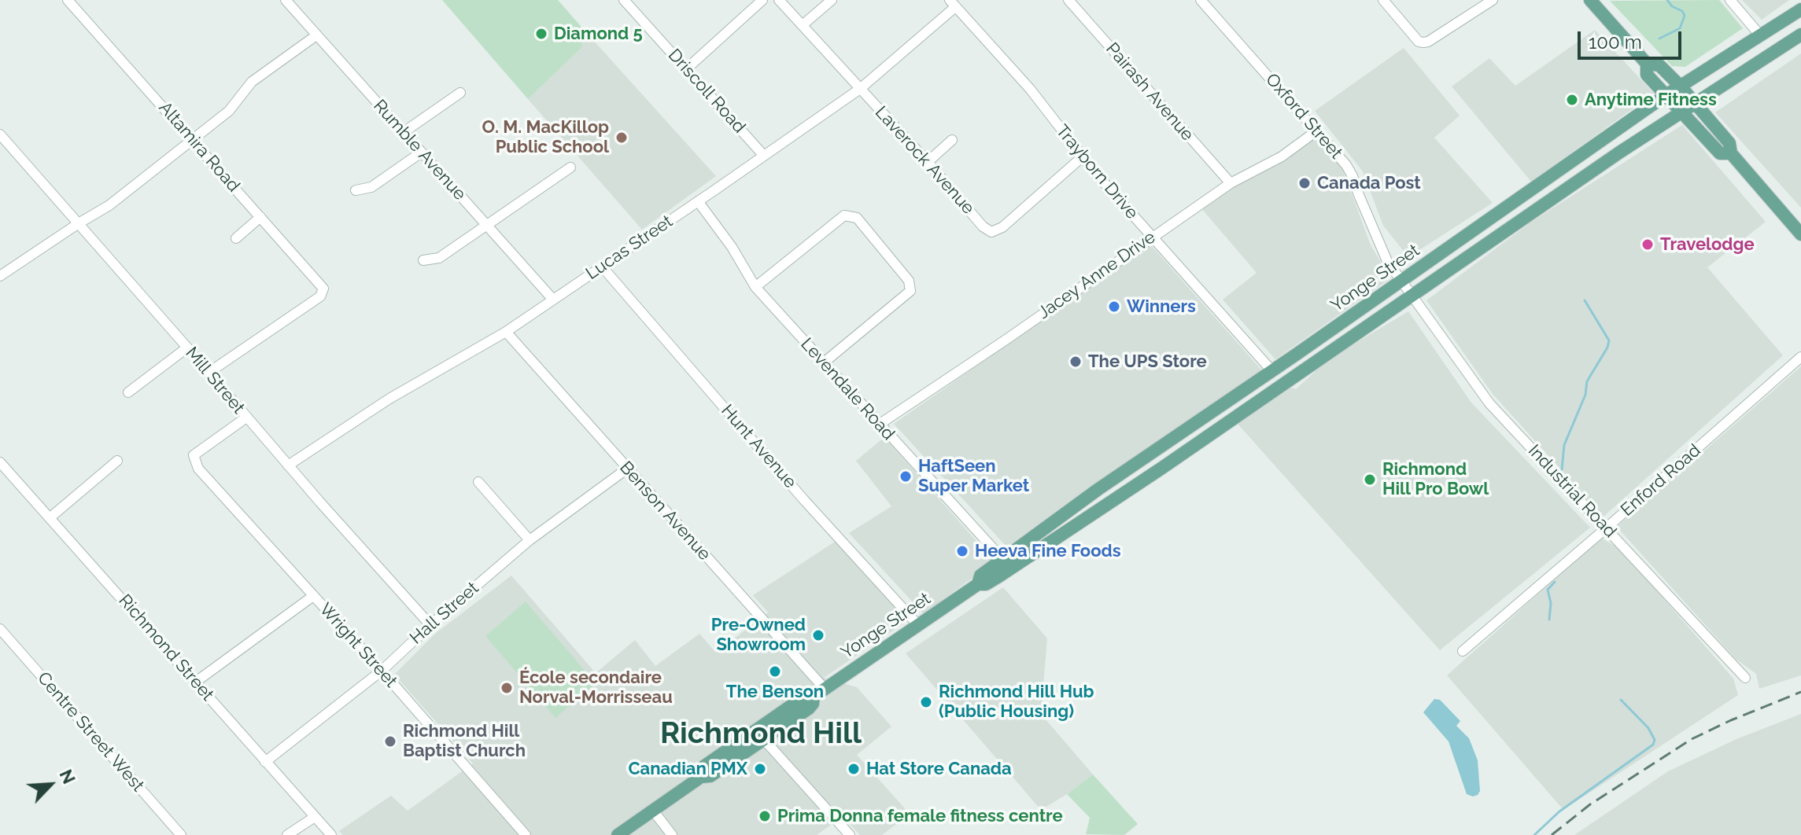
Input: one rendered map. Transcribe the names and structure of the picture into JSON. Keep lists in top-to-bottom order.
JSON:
{
  "streets": {
    "main road": ["Yonge Street"],
    "street": [
      "Driscoll Road",
      "Pairash Avenue",
      "Oxford Street",
      "Altamira Road",
      "Rumble Avenue",
      "Laverock Avenue",
      "Trayborn Drive",
      "Lucas Street",
      "Jacey Anne Drive",
      "Mill Street",
      "Levendale Road",
      "Hunt Avenue",
      "Enford Road",
      "Industrial Road",
      "Benson Avenue",
      "Hall Street",
      "Wright Street",
      "Richmond Street",
      "Centre Street West"
    ]
  },
  "crossings": [
    ["Driscoll Road", "Lucas Street"],
    ["Pairash Avenue", "Jacey Anne Drive"],
    ["Oxford Street", "Jacey Anne Drive"],
    ["Oxford Street", "Yonge Street"],
    ["Oxford Street", "Industrial Road"],
    ["Altamira Road", "Mill Street"],
    ["Rumble Avenue", "Lucas Street"],
    ["Laverock Avenue", "Trayborn Drive"],
    ["Laverock Avenue", "Lucas Street"],
    ["Trayborn Drive", "Lucas Street"],
    ["Trayborn Drive", "Jacey Anne Drive"],
    ["Trayborn Drive", "Yonge Street"],
    ["Lucas Street", "Mill Street"],
    ["Lucas Street", "Levendale Road"],
    ["Lucas Street", "Hunt Avenue"],
    ["Lucas Street", "Benson Avenue"],
    ["Jacey Anne Drive", "Levendale Road"],
    ["Yonge Street", "Levendale Road"],
    ["Yonge Street", "Hunt Avenue"],
    ["Yonge Street", "Industrial Road"],
    ["Yonge Street", "Benson Avenue"],
    ["Mill Street", "Hall Street"],
    ["Mill Street", "Wright Street"],
    ["Enford Road", "Industrial Road"],
    ["Benson Avenue", "Hall Street"],
    ["Hall Street", "Wright Street"],
    ["Hall Street", "Richmond Street"]
  ],
  "districts": ["Richmond Hill"],
  "places": [
    "Diamond 5",
    "Anytime Fitness",
    "O. M. MacKillop Public School",
    "Canada Post",
    "Travelodge",
    "Winners",
    "The UPS Store",
    "HaftSeen Super Market",
    "Richmond Hill Pro Bowl",
    "Heeva Fine Foods",
    "Pre-Owned Showroom",
    "The Benson",
    "École secondaire Norval-Morrisseau",
    "Richmond Hill Hub (Public Housing)",
    "Richmond Hill Baptist Church",
    "Canadian PMX",
    "Hat Store Canada",
    "Prima Donna female fitness centre"
  ],
  "scale_bar": "100 m",
  "north": "top right"
}
